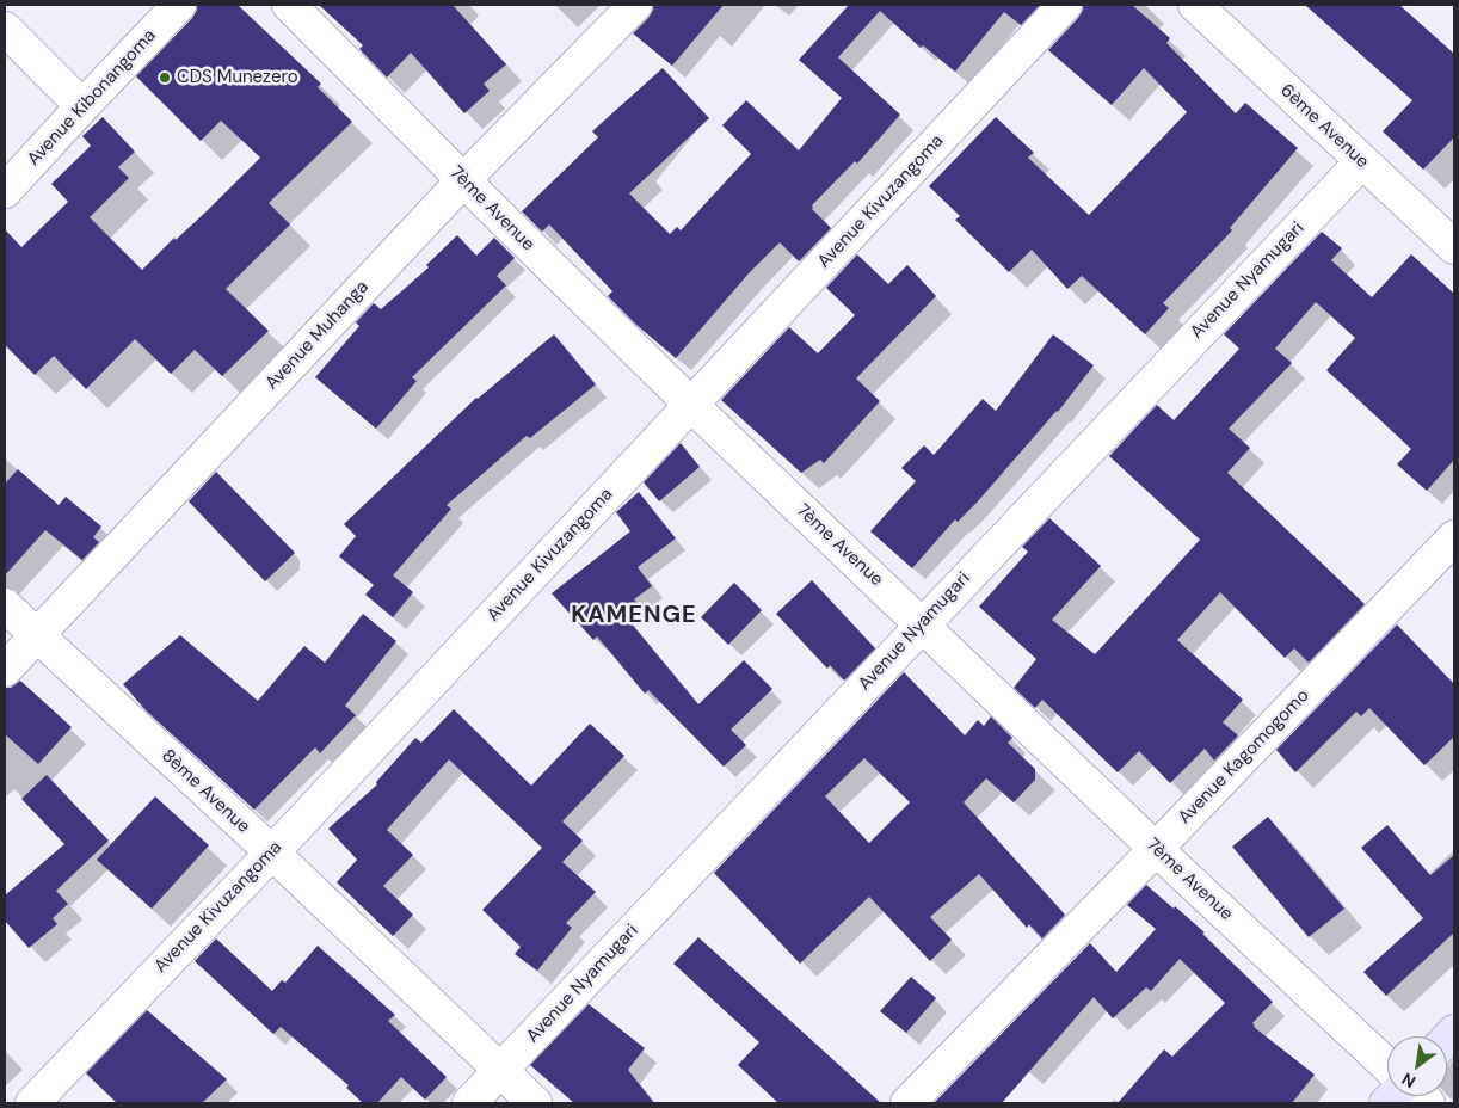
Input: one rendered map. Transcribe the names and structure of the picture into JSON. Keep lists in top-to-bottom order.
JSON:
{
  "streets": {
    "street": [
      "Avenue Kibonangoma",
      "6ème Avenue",
      "Avenue Kivuzangoma",
      "7ème Avenue",
      "Avenue Nyamugari",
      "Avenue Muhanga",
      "Avenue Kagomogomo",
      "8ème Avenue"
    ]
  },
  "crossings": [
    ["6ème Avenue", "Avenue Nyamugari"],
    ["Avenue Kivuzangoma", "7ème Avenue"],
    ["Avenue Kivuzangoma", "8ème Avenue"],
    ["7ème Avenue", "Avenue Nyamugari"],
    ["7ème Avenue", "Avenue Muhanga"],
    ["7ème Avenue", "Avenue Kagomogomo"],
    ["Avenue Nyamugari", "8ème Avenue"],
    ["Avenue Muhanga", "8ème Avenue"]
  ],
  "districts": ["KAMENGE"],
  "places": ["CDS Munezero"],
  "north": "bottom left"
}
